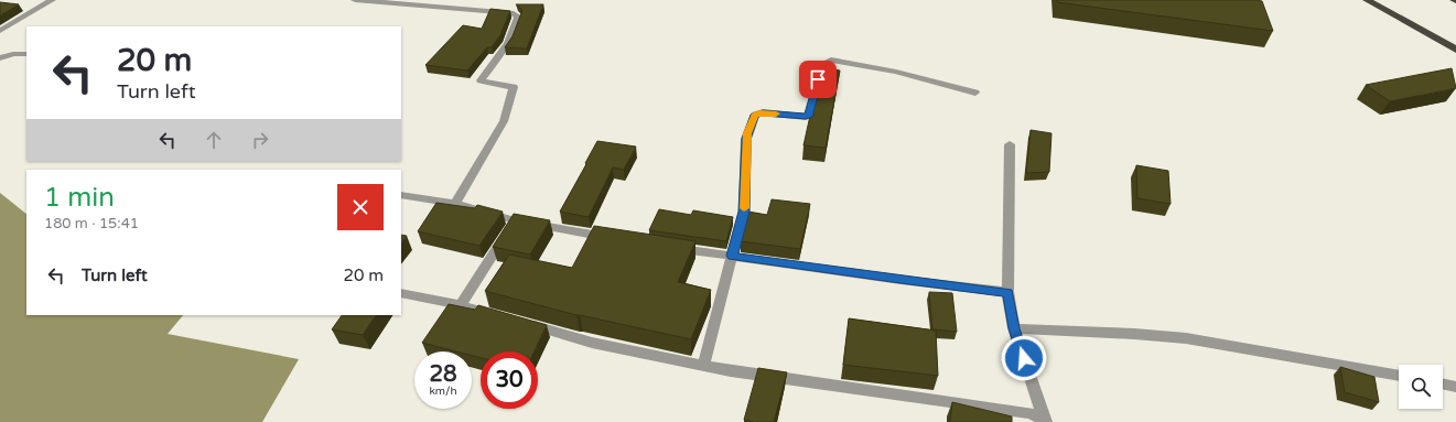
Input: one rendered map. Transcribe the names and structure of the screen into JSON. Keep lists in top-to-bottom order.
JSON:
{
  "page": {
    "turn": ["20 m", "Turn left"],
    "heading": ["1 min", "180 m · 15:41"],
    "list": [
      {
        "name": "Turn left",
        "value": "20 m"
      }
    ],
    "speed": "28 km/h",
    "limit": "30"
  }
}
